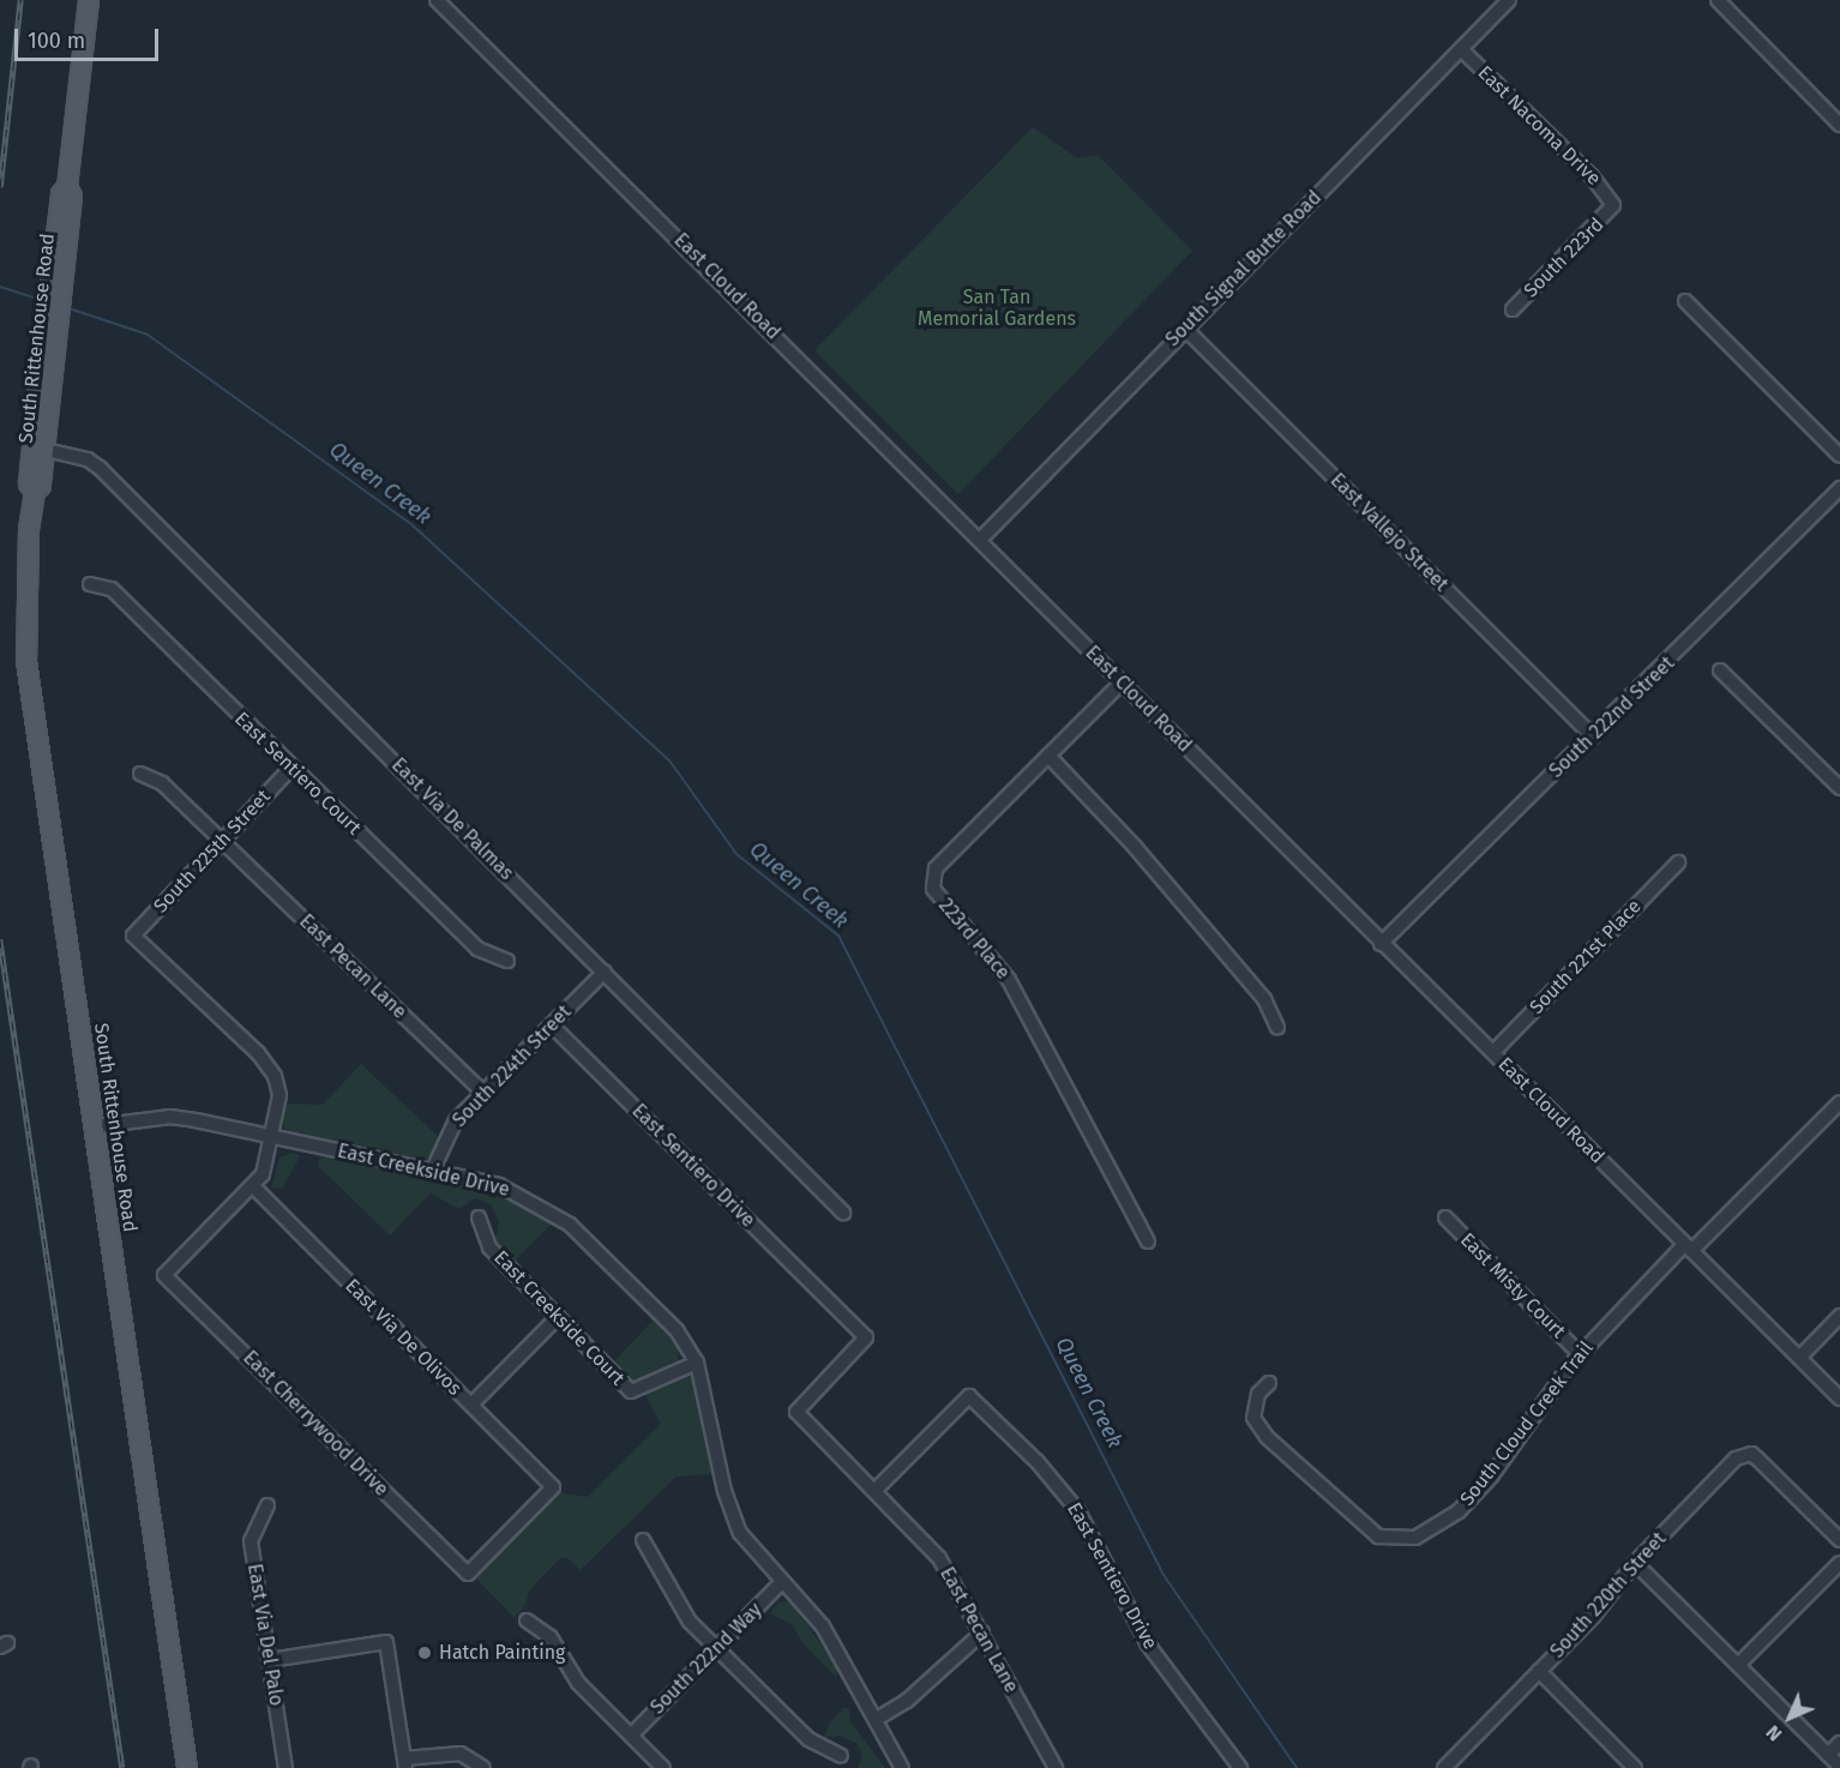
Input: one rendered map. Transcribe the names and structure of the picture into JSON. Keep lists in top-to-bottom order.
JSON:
{
  "streets": {
    "main road": ["South Rittenhouse Road"],
    "street": [
      "East Nacoma Drive",
      "South 223rd",
      "South Signal Butte Road",
      "East Cloud Road",
      "East Vallejo Street",
      "South 222nd Street",
      "East Sentiero Court",
      "East Via De Palmas",
      "South 225th Street",
      "223rd Place",
      "South 221st Place",
      "East Pecan Lane",
      "South 224th Street",
      "East Sentiero Drive",
      "East Creekside Drive",
      "East Misty Court",
      "East Creekside Court",
      "East Via De Olivos",
      "East Cherrywood Drive",
      "South Cloud Creek Trail",
      "South 220th Street",
      "East Via Del Palo",
      "South 222nd Way"
    ]
  },
  "crossings": [
    ["East Nacoma Drive", "South 223rd"],
    ["East Nacoma Drive", "South Signal Butte Road"],
    ["South Signal Butte Road", "East Cloud Road"],
    ["South Signal Butte Road", "East Vallejo Street"],
    ["East Cloud Road", "South 222nd Street"],
    ["East Cloud Road", "223rd Place"],
    ["East Cloud Road", "South 221st Place"],
    ["East Cloud Road", "South Cloud Creek Trail"],
    ["South Rittenhouse Road", "East Via De Palmas"],
    ["South Rittenhouse Road", "East Creekside Drive"],
    ["East Vallejo Street", "South 222nd Street"],
    ["East Sentiero Court", "South 225th Street"],
    ["East Via De Palmas", "South 224th Street"],
    ["South 225th Street", "East Pecan Lane"],
    ["South 225th Street", "East Creekside Drive"],
    ["East Pecan Lane", "South 224th Street"],
    ["East Pecan Lane", "East Sentiero Drive"],
    ["South 224th Street", "East Sentiero Drive"],
    ["South 224th Street", "East Creekside Drive"],
    ["East Creekside Drive", "East Creekside Court"],
    ["East Creekside Drive", "South 222nd Way"],
    ["East Misty Court", "South Cloud Creek Trail"],
    ["East Via De Olivos", "East Cherrywood Drive"]
  ],
  "water": ["Queen Creek"],
  "parks": ["San Tan Memorial Gardens"],
  "places": ["Hatch Painting"],
  "scale_bar": "100 m",
  "north": "bottom left"
}
